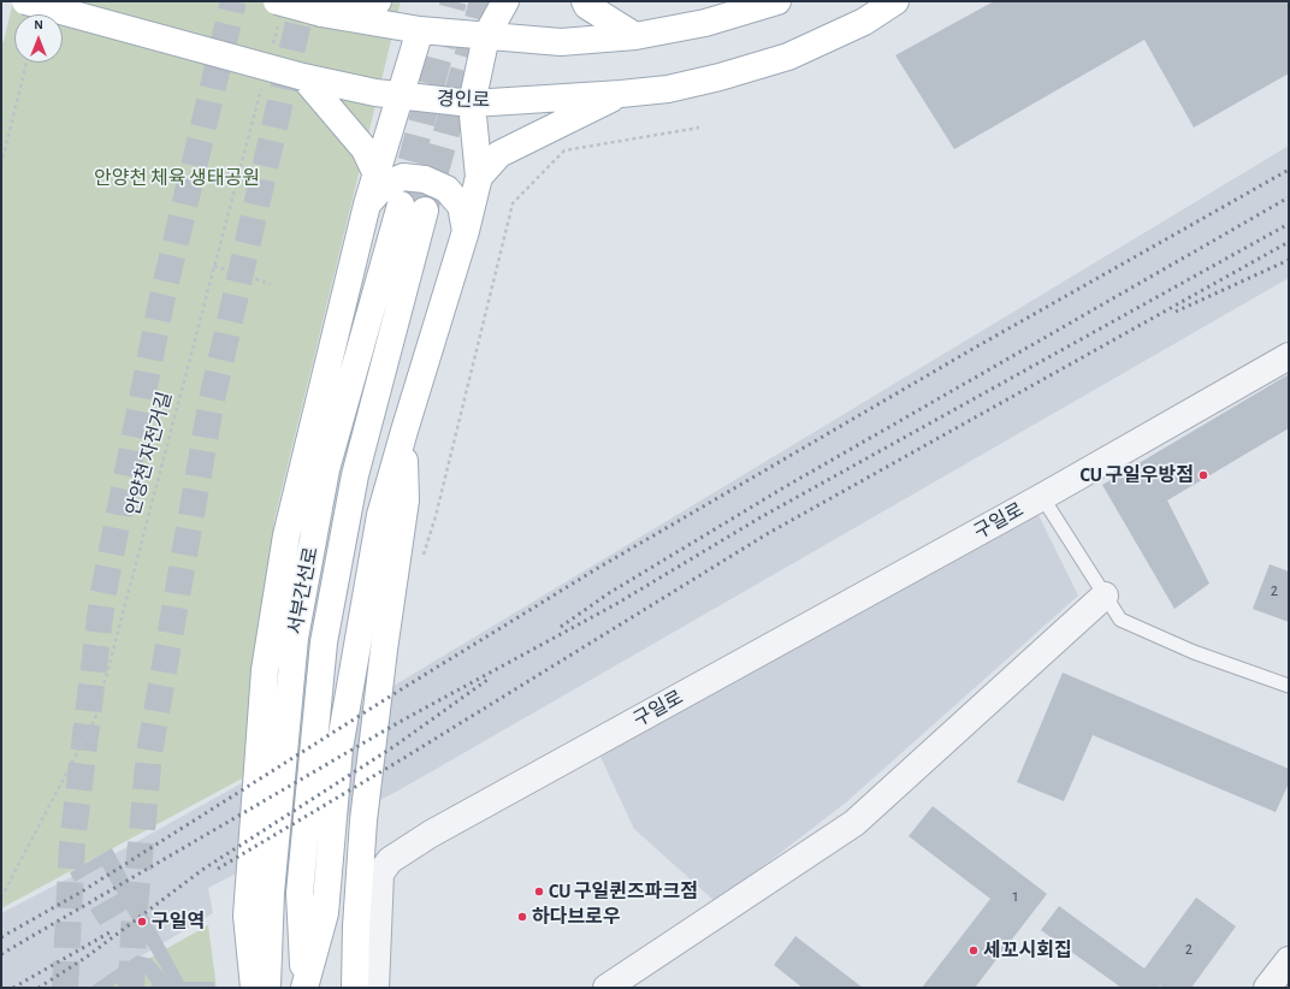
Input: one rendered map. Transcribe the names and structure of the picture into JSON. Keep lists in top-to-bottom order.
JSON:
{
  "streets": {
    "main road": ["경인로", "서부간선로"],
    "street": ["구일로"],
    "path": ["안양천 자전거길"]
  },
  "parks": ["안양천 체육 생태공원"],
  "places": [
    "CU 구일우방점",
    "CU 구일퀸즈파크점",
    "하다브로우",
    "구일역",
    "세꼬시회집"
  ],
  "house_numbers": ["2", "1", "2"],
  "north": "top"
}
